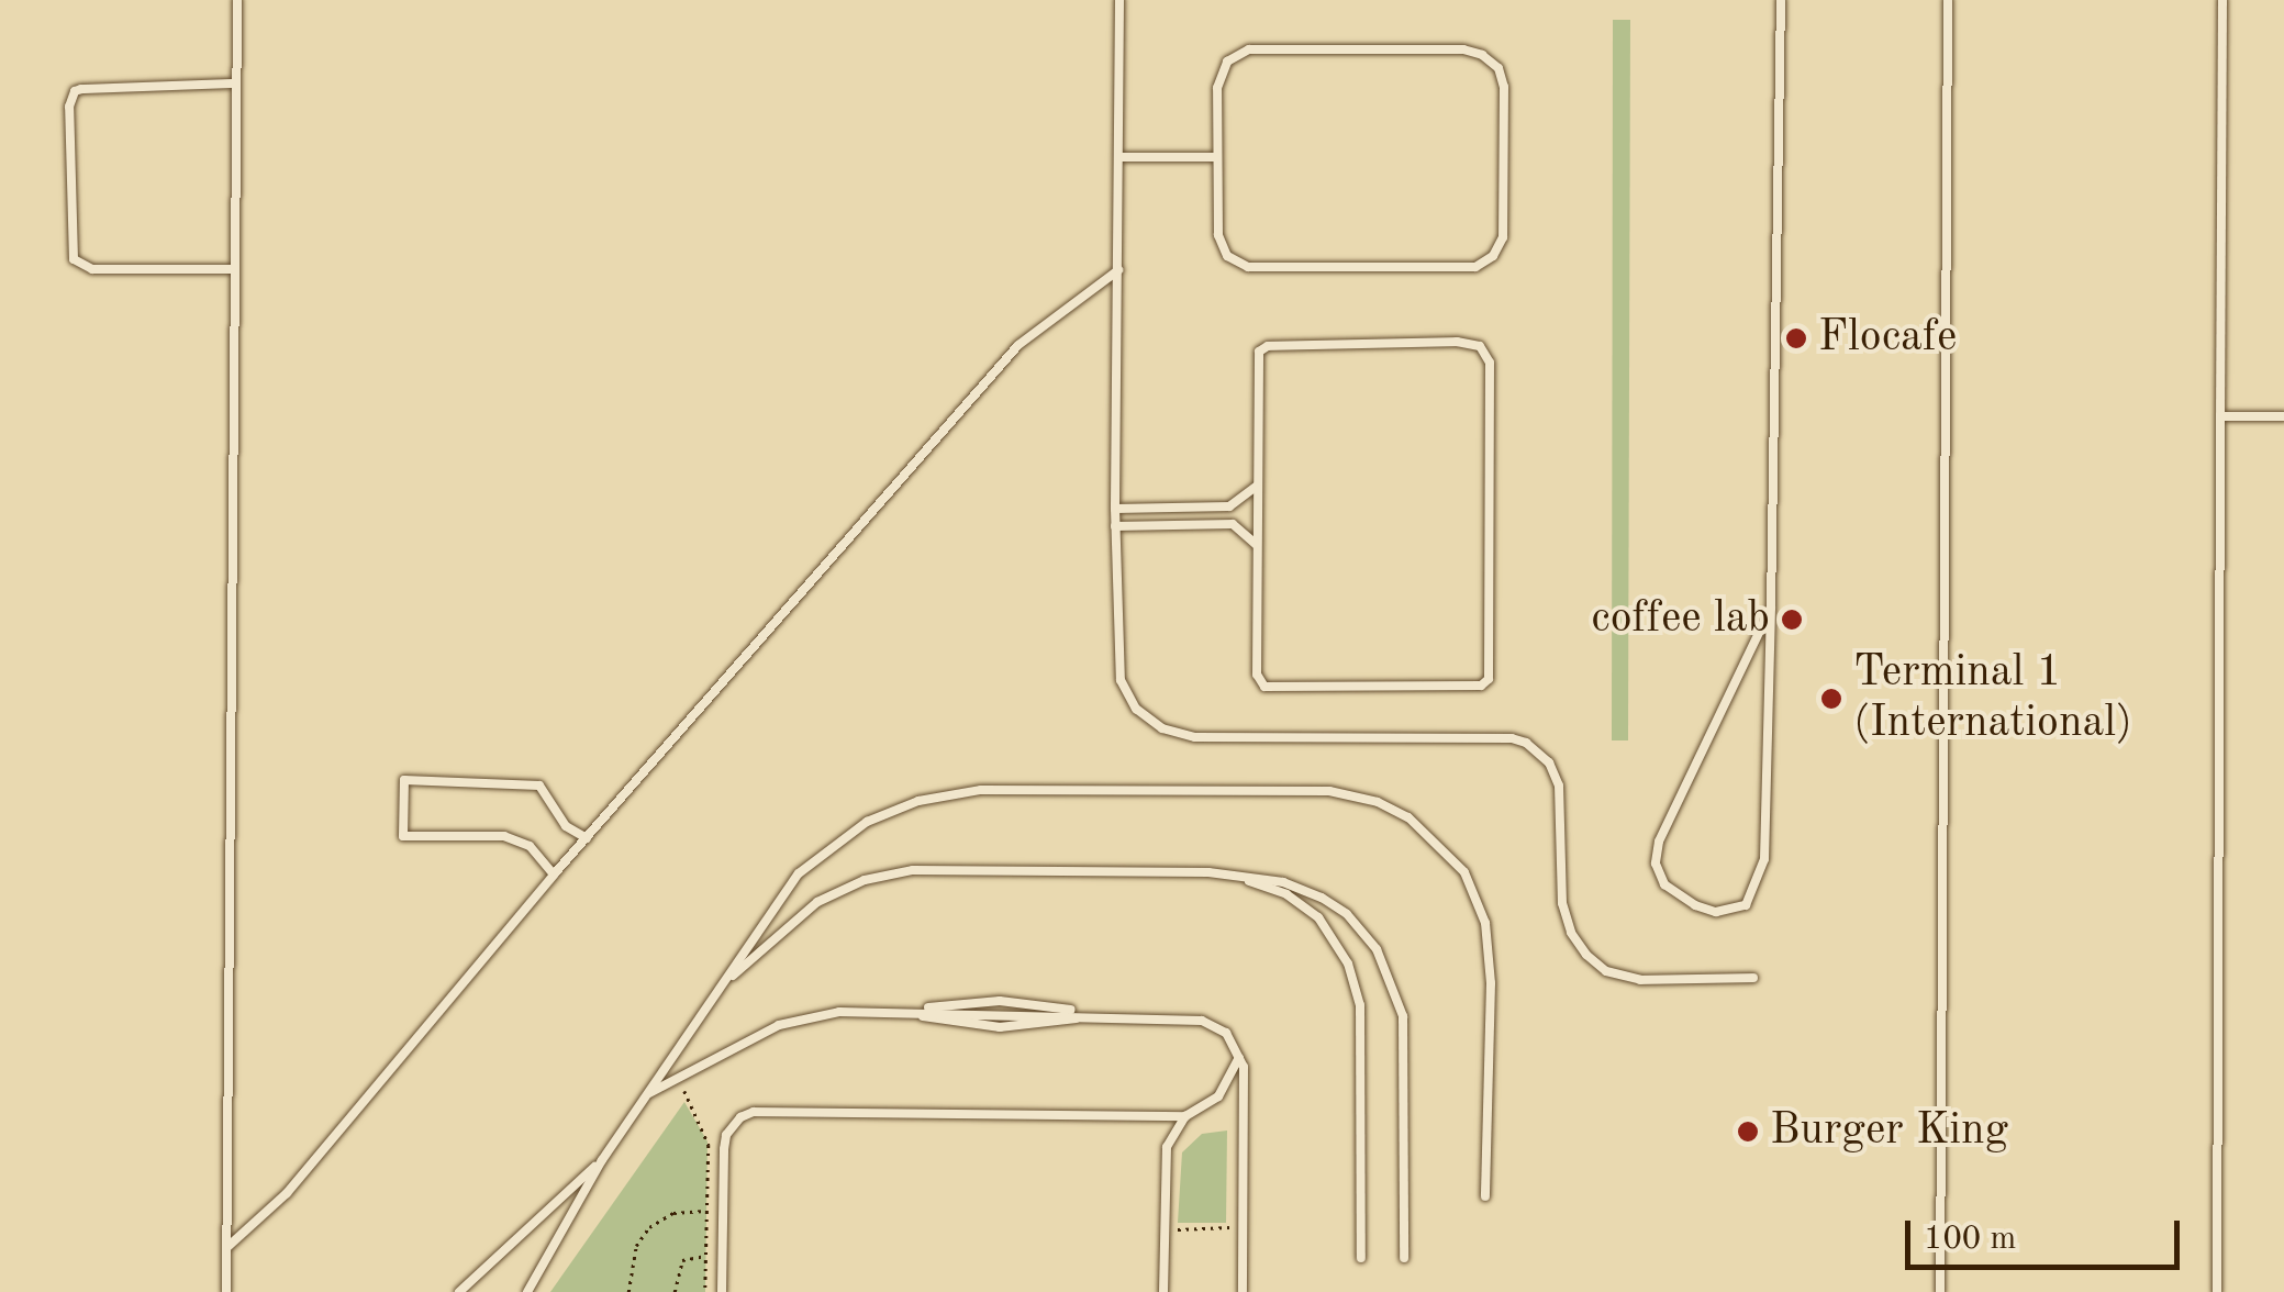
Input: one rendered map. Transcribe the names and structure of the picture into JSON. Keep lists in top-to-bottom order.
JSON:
{
  "places": [
    "Flocafe",
    "coffee lab",
    "Terminal 1 (International)",
    "Burger King"
  ],
  "scale_bar": "100 m"
}
